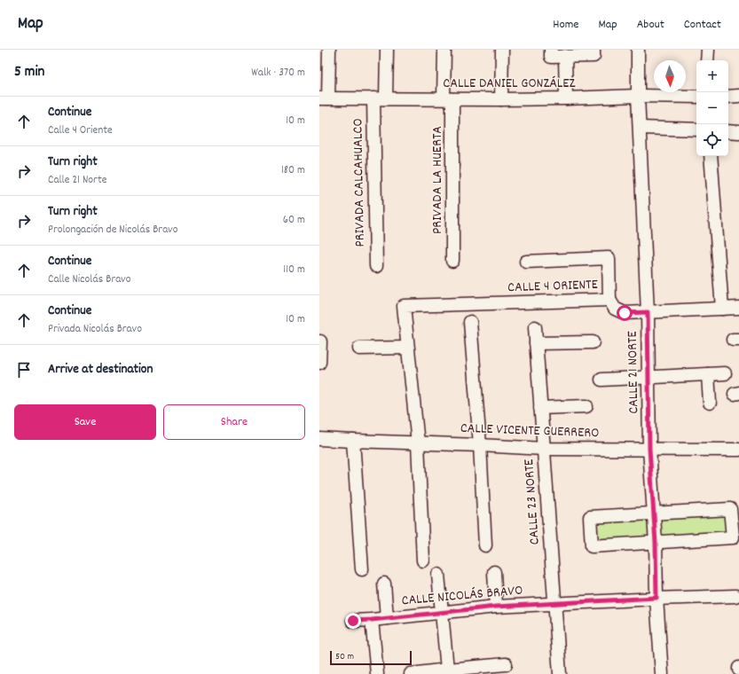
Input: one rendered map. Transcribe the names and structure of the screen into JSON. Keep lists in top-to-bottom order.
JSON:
{
  "streets": {
    "street": [
      "CALLE DANIEL GONZÁLEZ",
      "PRIVADA LA HUERTA",
      "PRIVADA CALCAHUALCO",
      "CALLE 4 ORIENTE",
      "CALLE 21 NORTE",
      "CALLE VICENTE GUERRERO",
      "CALLE 23 NORTE",
      "CALLE NICOLÁS BRAVO"
    ]
  },
  "crossings": [
    ["CALLE DANIEL GONZÁLEZ", "PRIVADA LA HUERTA"],
    ["CALLE DANIEL GONZÁLEZ", "PRIVADA CALCAHUALCO"],
    ["CALLE DANIEL GONZÁLEZ", "CALLE 21 NORTE"],
    ["CALLE 4 ORIENTE", "CALLE 21 NORTE"],
    ["CALLE 21 NORTE", "CALLE VICENTE GUERRERO"],
    ["CALLE 21 NORTE", "CALLE NICOLÁS BRAVO"],
    ["CALLE VICENTE GUERRERO", "CALLE 23 NORTE"],
    ["CALLE 23 NORTE", "CALLE NICOLÁS BRAVO"]
  ],
  "scale_bar": "50 m",
  "north": "bottom",
  "page": {
    "header": "Map",
    "nav": [
      "Home",
      "Map",
      "About",
      "Contact"
    ],
    "heading": ["5 min", "Walk · 370 m"],
    "map_buttons": ["+", "−"],
    "list": [
      ["Continue", "Calle 4 Oriente", "10 m"],
      ["Turn right", "Calle 21 Norte", "180 m"],
      ["Turn right", "Prolongación de Nicolás Bravo", "60 m"],
      ["Continue", "Calle Nicolás Bravo", "110 m"],
      ["Continue", "Privada Nicolás Bravo", "10 m"],
      "Arrive at destination"
    ],
    "buttons": ["Save", "Share"],
    "scale": "50 m"
  }
}
